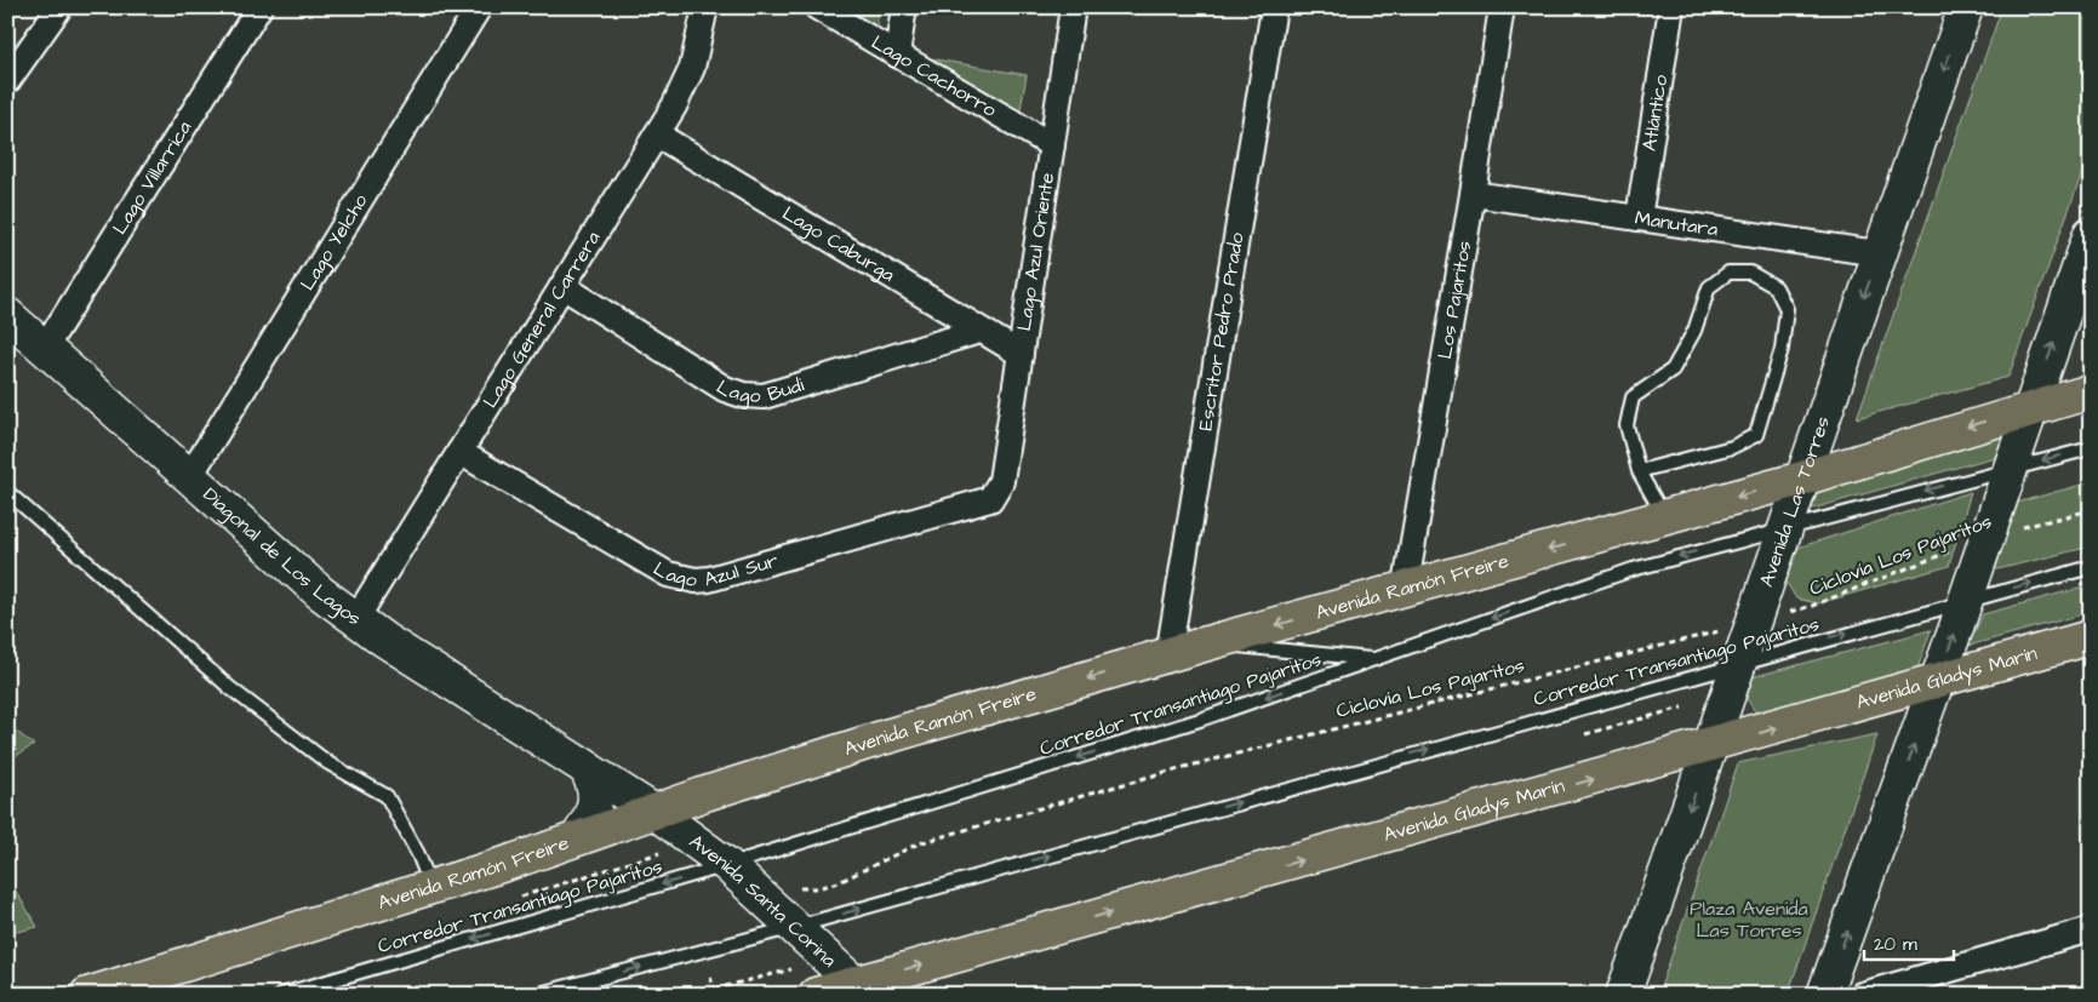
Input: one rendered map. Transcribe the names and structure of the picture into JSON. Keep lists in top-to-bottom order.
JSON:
{
  "streets": {
    "main road": ["Avenida Ramón Freire", "Avenida Gladys Marín"],
    "street": [
      "Lago Cachorro",
      "Atlántico",
      "Lago Villarrica",
      "Manutara",
      "Lago Yelcho",
      "Lago Caburga",
      "Lago Azul Oriente",
      "Los Pajaritos",
      "Lago General Carrera",
      "Escritor Pedro Prado",
      "Lago Budi",
      "Avenida Las Torres",
      "Diagonal de Los Lagos",
      "Lago Azul Sur",
      "Avenida Santa Corina"
    ],
    "lane": ["Corredor Transantiago Pajaritos"],
    "path": ["Ciclovía Los Pajaritos"]
  },
  "crossings": [
    ["Lago Cachorro", "Lago Azul Oriente"],
    ["Atlántico", "Manutara"],
    ["Lago Villarrica", "Diagonal de Los Lagos"],
    ["Manutara", "Los Pajaritos"],
    ["Manutara", "Avenida Las Torres"],
    ["Lago Yelcho", "Diagonal de Los Lagos"],
    ["Lago Caburga", "Lago Azul Oriente"],
    ["Lago Caburga", "Lago General Carrera"],
    ["Lago Caburga", "Lago Budi"],
    ["Lago Azul Oriente", "Lago Azul Sur"],
    ["Los Pajaritos", "Avenida Ramón Freire"],
    ["Lago General Carrera", "Lago Budi"],
    ["Lago General Carrera", "Diagonal de Los Lagos"],
    ["Lago General Carrera", "Lago Azul Sur"],
    ["Escritor Pedro Prado", "Avenida Ramón Freire"],
    ["Avenida Las Torres", "Ciclovía Los Pajaritos"],
    ["Avenida Las Torres", "Avenida Ramón Freire"],
    ["Avenida Las Torres", "Corredor Transantiago Pajaritos"],
    ["Avenida Las Torres", "Avenida Gladys Marín"],
    ["Diagonal de Los Lagos", "Avenida Ramón Freire"],
    ["Diagonal de Los Lagos", "Avenida Santa Corina"],
    ["Avenida Ramón Freire", "Avenida Santa Corina"],
    ["Corredor Transantiago Pajaritos", "Avenida Santa Corina"],
    ["Avenida Gladys Marín", "Avenida Santa Corina"]
  ],
  "one_way": ["Avenida Ramón Freire", "Avenida Gladys Marín"],
  "parks": ["Plaza Avenida Las Torres"],
  "scale_bar": "20 m"
}
